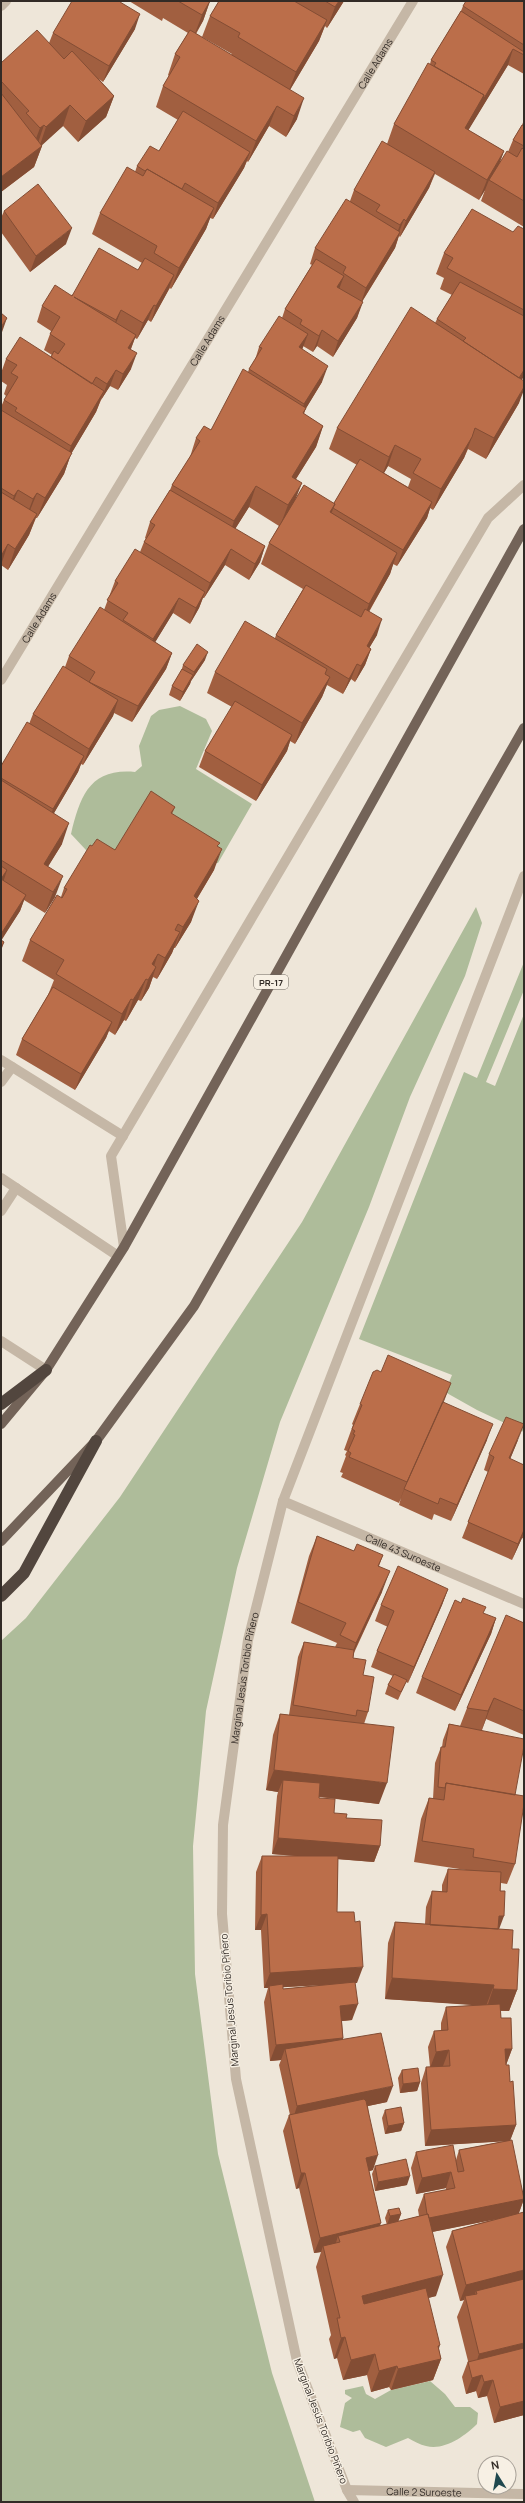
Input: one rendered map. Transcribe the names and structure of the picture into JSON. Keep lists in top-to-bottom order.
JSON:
{
  "streets": {
    "main road": ["PR-17"],
    "street": [
      "Calle Adams",
      "Calle 43 Suroeste",
      "Marginal Jesús Toribio Piñero",
      "Calle 2 Suroeste"
    ]
  },
  "crossings": [
    ["Calle 43 Suroeste", "Marginal Jesús Toribio Piñero"],
    ["Marginal Jesús Toribio Piñero", "Calle 2 Suroeste"]
  ],
  "north": "top"
}
